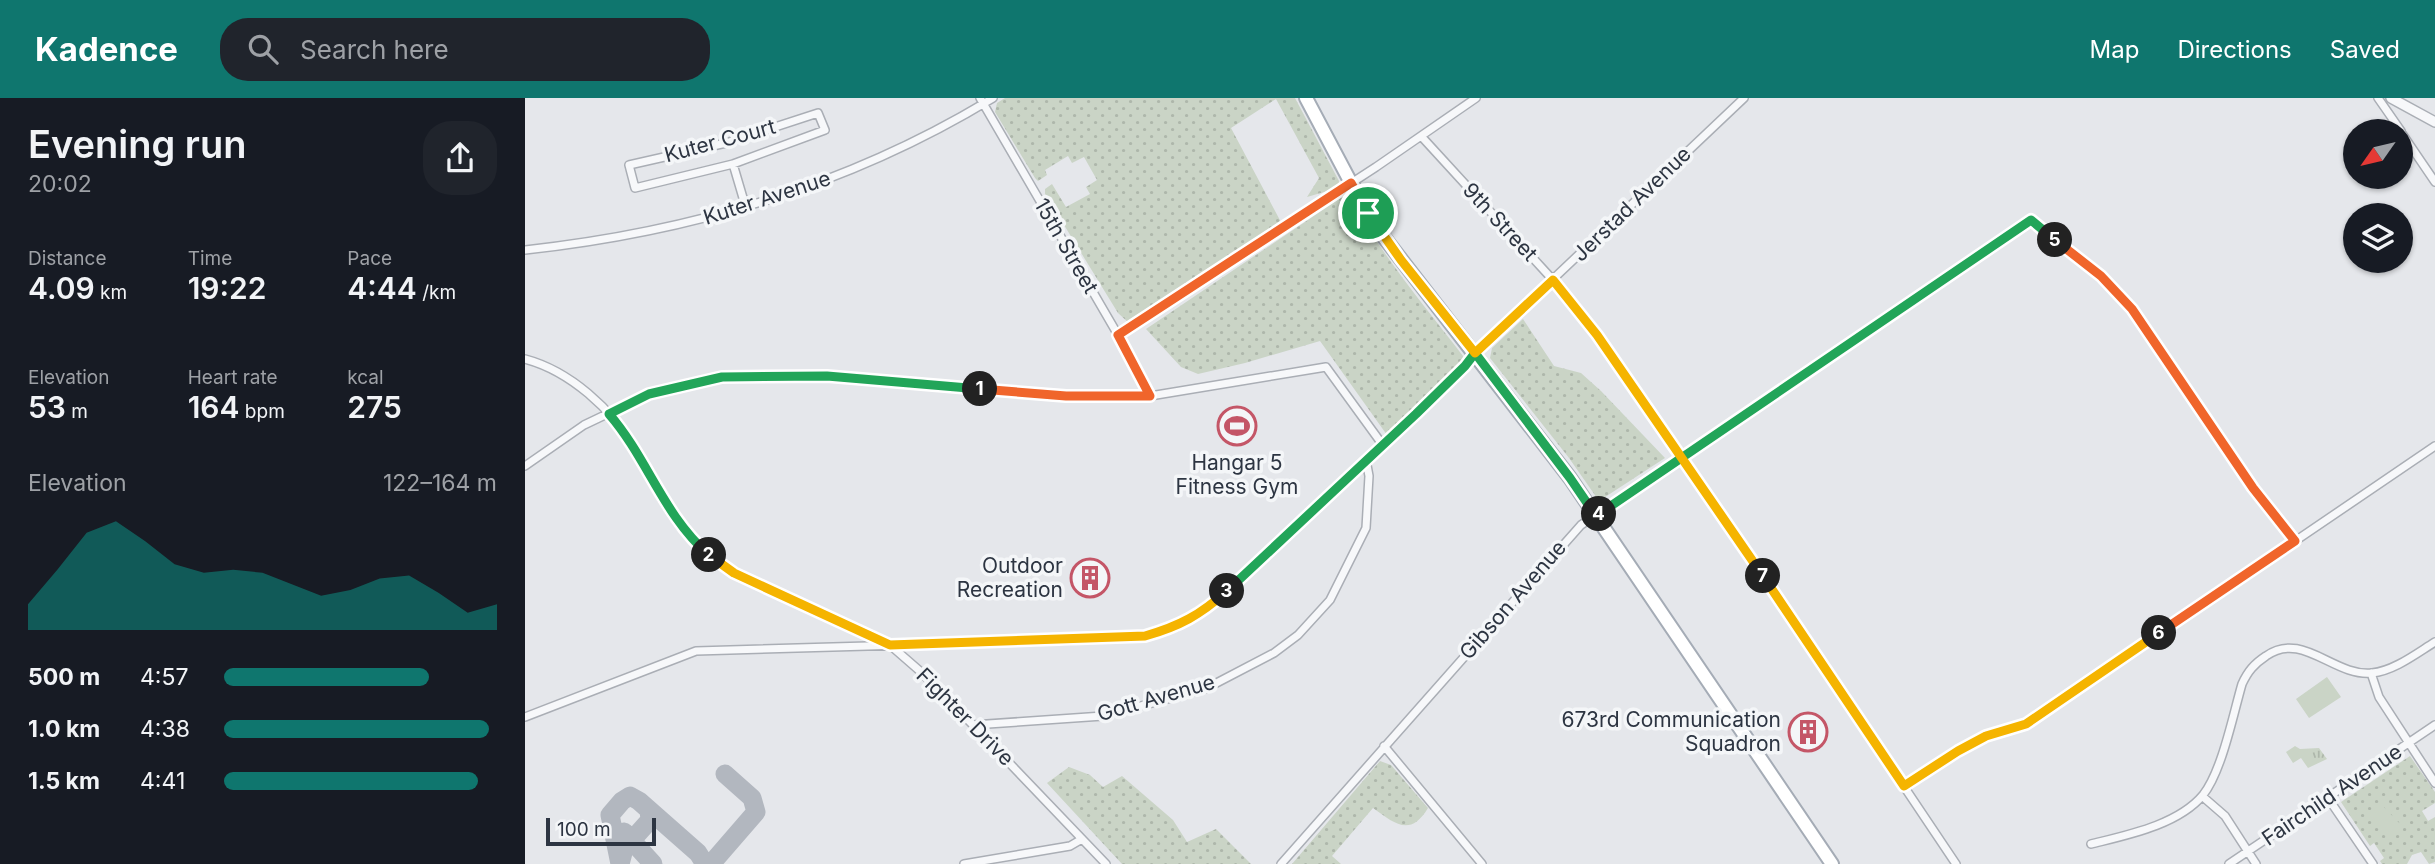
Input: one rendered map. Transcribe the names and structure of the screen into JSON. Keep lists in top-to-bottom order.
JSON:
{
  "streets": {
    "street": [
      "Kuter Court",
      "Kuter Avenue",
      "Jerstad Avenue",
      "9th Street",
      "15th Street",
      "Gibson Avenue",
      "Gott Avenue",
      "Fighter Drive",
      "Fairchild Avenue"
    ]
  },
  "crossings": [
    ["Kuter Court", "Kuter Avenue"],
    ["Kuter Avenue", "15th Street"],
    ["Jerstad Avenue", "9th Street"],
    ["Jerstad Avenue", "Gott Avenue"],
    ["Jerstad Avenue", "Fighter Drive"],
    ["9th Street", "Gibson Avenue"],
    ["Gott Avenue", "Fighter Drive"]
  ],
  "places": {
    "sports": ["Hangar 5 Fitness Gym"],
    "building": ["Outdoor Recreation", "673rd Communication Squadron"]
  },
  "scale_bar": "100 m",
  "north": "bottom left",
  "page": {
    "header": "Kadence",
    "search": "Search here",
    "nav": ["Map", "Directions", "Saved"],
    "heading": ["Evening run", "20:02"],
    "stats": [
      ["Distance", "4.09 km"],
      ["Time", "19:22"],
      ["Pace", "4:44 /km"],
      ["Elevation", "53 m"],
      ["Heart rate", "164 bpm"],
      ["kcal", "275"]
    ],
    "pins": [
      "5",
      "1",
      "4",
      "2",
      "7",
      "3",
      "6"
    ],
    "chart": ["Elevation", "122–164 m"],
    "list": [
      {
        "name": "500 m",
        "note": "4:57"
      },
      {
        "name": "1.0 km",
        "note": "4:38"
      },
      {
        "name": "1.5 km",
        "note": "4:41"
      }
    ],
    "scale": "100 m"
  }
}
